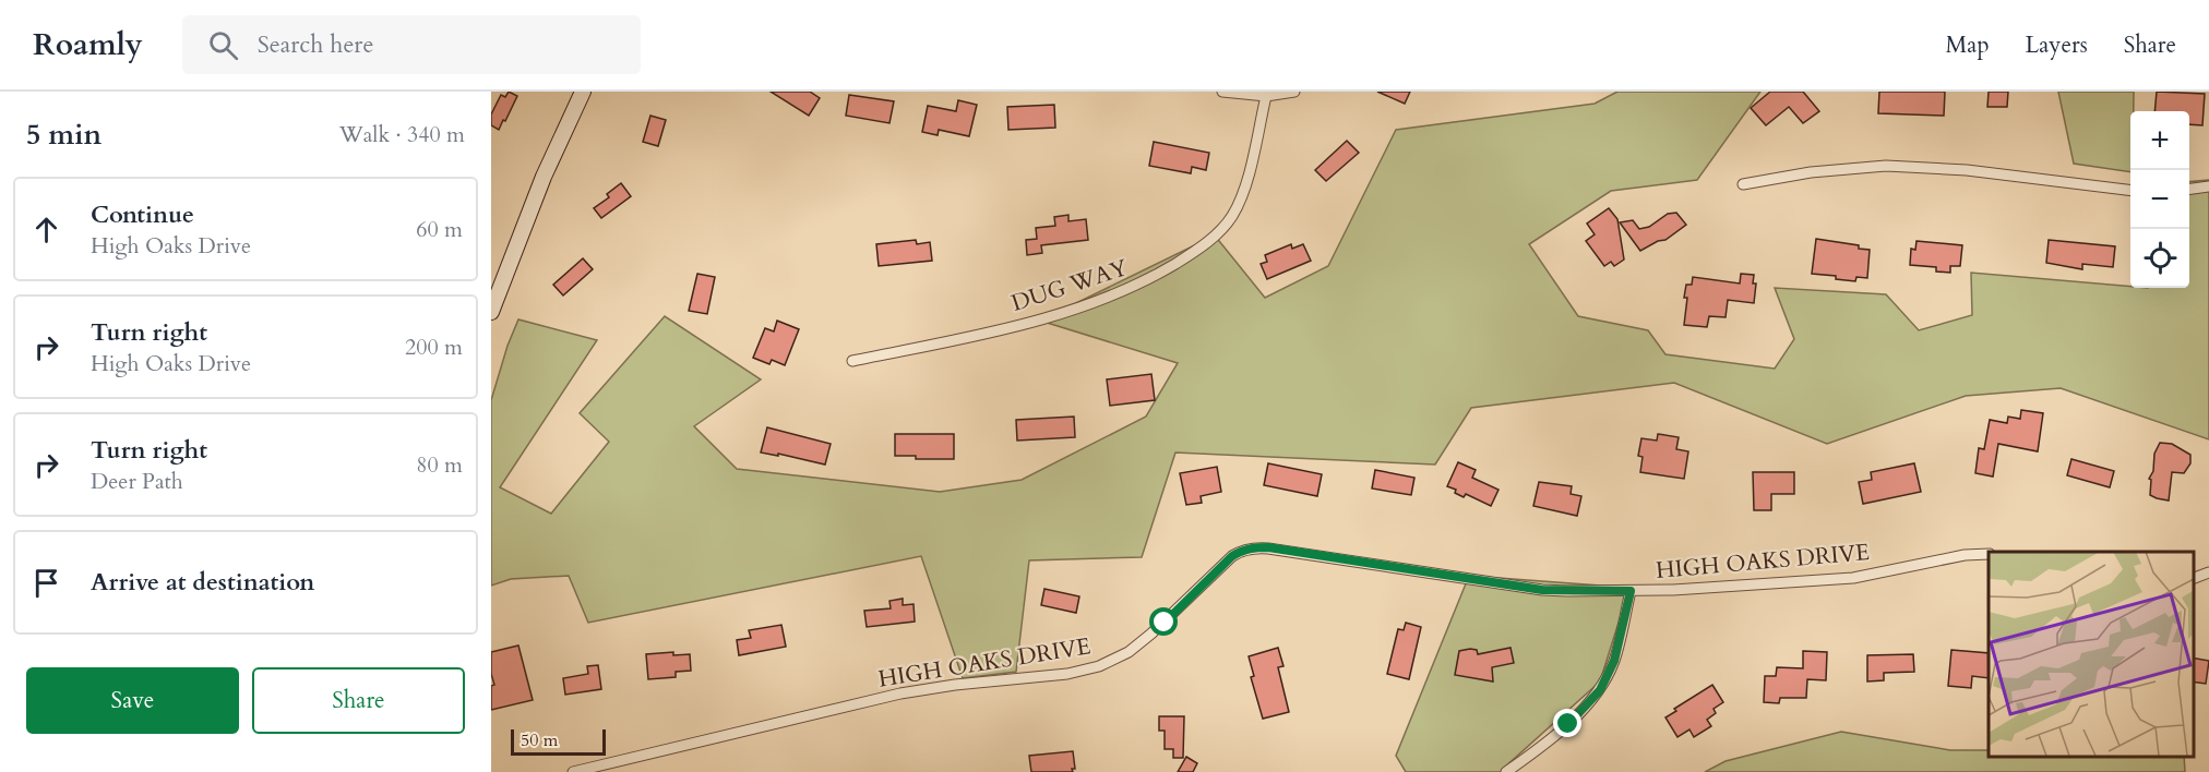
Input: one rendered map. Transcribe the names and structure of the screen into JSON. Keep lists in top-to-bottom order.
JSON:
{
  "streets": {
    "street": ["DUG WAY", "HIGH OAKS DRIVE"]
  },
  "scale_bar": "50 m",
  "page": {
    "header": "Roamly",
    "search": "Search here",
    "nav": ["Map", "Layers", "Share"],
    "heading": ["5 min", "Walk · 340 m"],
    "map_buttons": ["+", "−"],
    "list": [
      ["Continue", "High Oaks Drive", "60 m"],
      ["Turn right", "High Oaks Drive", "200 m"],
      ["Turn right", "Deer Path", "80 m"],
      "Arrive at destination"
    ],
    "buttons": ["Save", "Share"],
    "scale": "50 m"
  }
}
